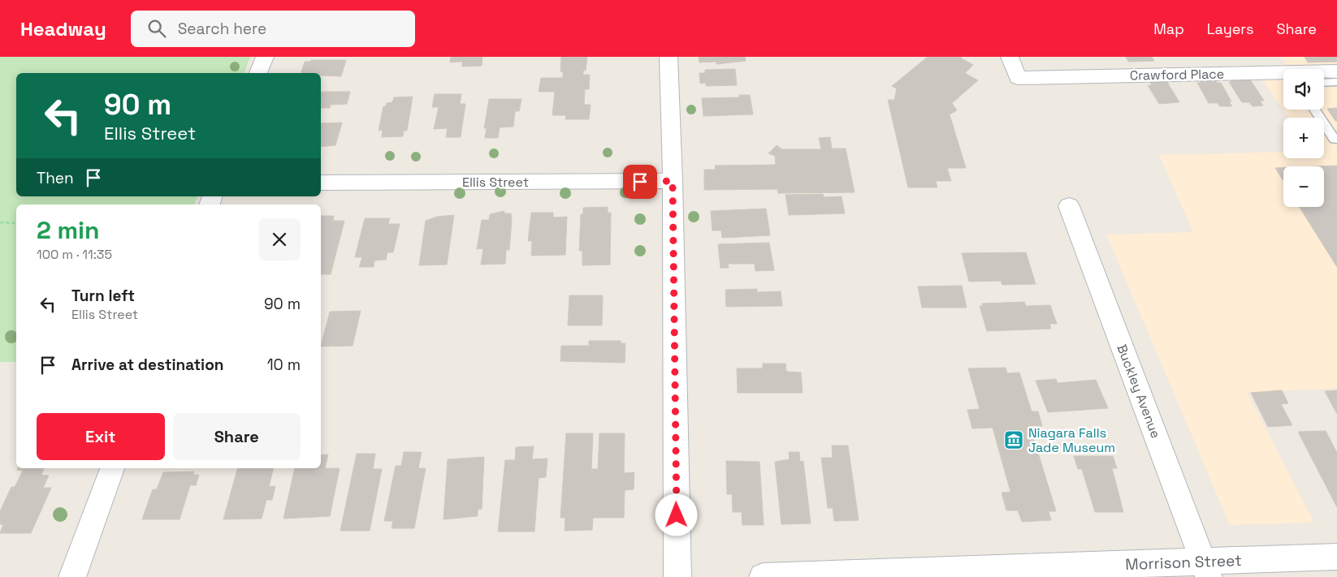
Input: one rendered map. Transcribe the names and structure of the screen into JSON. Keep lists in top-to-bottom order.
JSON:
{
  "streets": {
    "street": [
      "Crawford Place",
      "Ellis Street",
      "Buckley Avenue",
      "Morrison Street"
    ]
  },
  "crossings": [
    ["Buckley Avenue", "Morrison Street"]
  ],
  "places": {
    "museum": ["Niagara Falls Jade Museum"]
  },
  "page": {
    "header": "Headway",
    "search": "Search here",
    "nav": ["Map", "Layers", "Share"],
    "map_buttons": ["+", "−"],
    "turn": ["90 m", "Ellis Street"],
    "then": "Then",
    "heading": ["2 min", "100 m · 11:35"],
    "list": [
      {
        "name": "Turn left",
        "note": "Ellis Street",
        "value": "90 m"
      },
      {
        "name": "Arrive at destination",
        "value": "10 m"
      }
    ],
    "buttons": ["Exit", "Share"]
  }
}
